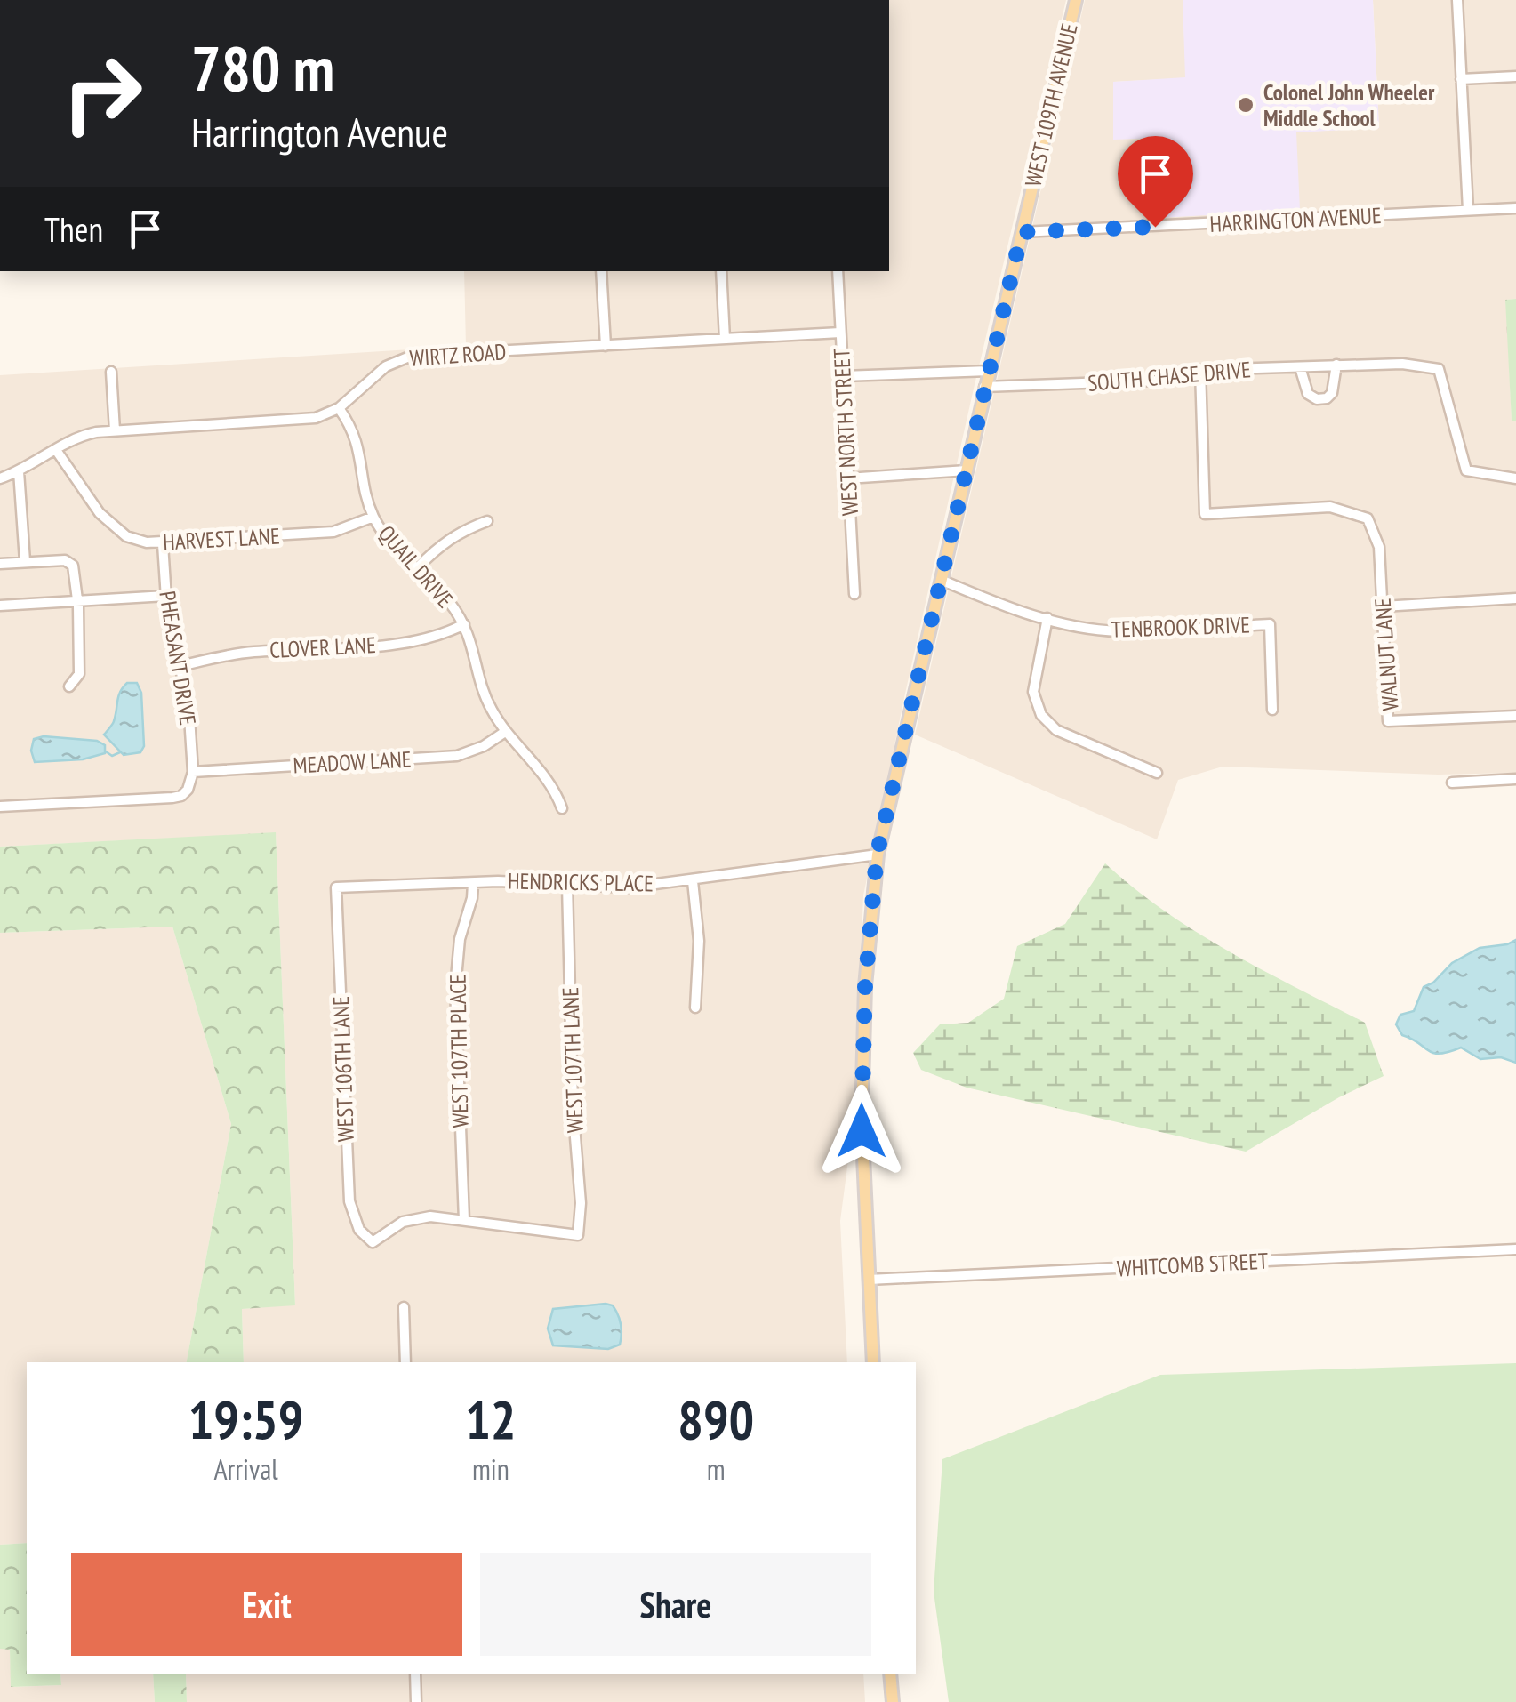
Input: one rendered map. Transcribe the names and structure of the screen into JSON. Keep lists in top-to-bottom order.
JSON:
{
  "streets": {
    "main road": ["WEST 109TH AVENUE"],
    "street": [
      "HARRINGTON AVENUE",
      "WIRTZ ROAD",
      "SOUTH CHASE DRIVE",
      "WEST NORTH STREET",
      "HARVEST LANE",
      "QUAIL DRIVE",
      "TENBROOK DRIVE",
      "CLOVER LANE",
      "WALNUT LANE",
      "PHEASANT DRIVE",
      "MEADOW LANE",
      "HENDRICKS PLACE",
      "WEST 107TH PLACE",
      "WEST 107TH LANE",
      "WEST 106TH LANE",
      "WHITCOMB STREET"
    ]
  },
  "crossings": [
    ["WEST 109TH AVENUE", "HARRINGTON AVENUE"],
    ["WEST 109TH AVENUE", "SOUTH CHASE DRIVE"],
    ["WEST 109TH AVENUE", "TENBROOK DRIVE"],
    ["WEST 109TH AVENUE", "HENDRICKS PLACE"],
    ["WEST 109TH AVENUE", "WHITCOMB STREET"],
    ["WIRTZ ROAD", "WEST NORTH STREET"],
    ["WIRTZ ROAD", "HARVEST LANE"],
    ["WIRTZ ROAD", "QUAIL DRIVE"],
    ["SOUTH CHASE DRIVE", "WALNUT LANE"],
    ["HARVEST LANE", "QUAIL DRIVE"],
    ["HARVEST LANE", "PHEASANT DRIVE"],
    ["QUAIL DRIVE", "CLOVER LANE"],
    ["QUAIL DRIVE", "MEADOW LANE"],
    ["CLOVER LANE", "PHEASANT DRIVE"],
    ["PHEASANT DRIVE", "MEADOW LANE"],
    ["HENDRICKS PLACE", "WEST 107TH PLACE"],
    ["HENDRICKS PLACE", "WEST 107TH LANE"],
    ["HENDRICKS PLACE", "WEST 106TH LANE"],
    ["WEST 107TH PLACE", "WEST 107TH LANE"],
    ["WEST 107TH PLACE", "WEST 106TH LANE"],
    ["WEST 107TH LANE", "WEST 106TH LANE"]
  ],
  "places": ["Colonel John Wheeler Middle School"],
  "page": {
    "turn": ["780 m", "Harrington Avenue"],
    "then": "Then",
    "eta": [
      "19:59",
      "Arrival",
      "12",
      "min",
      "890",
      "m"
    ],
    "buttons": ["Exit", "Share"]
  }
}
